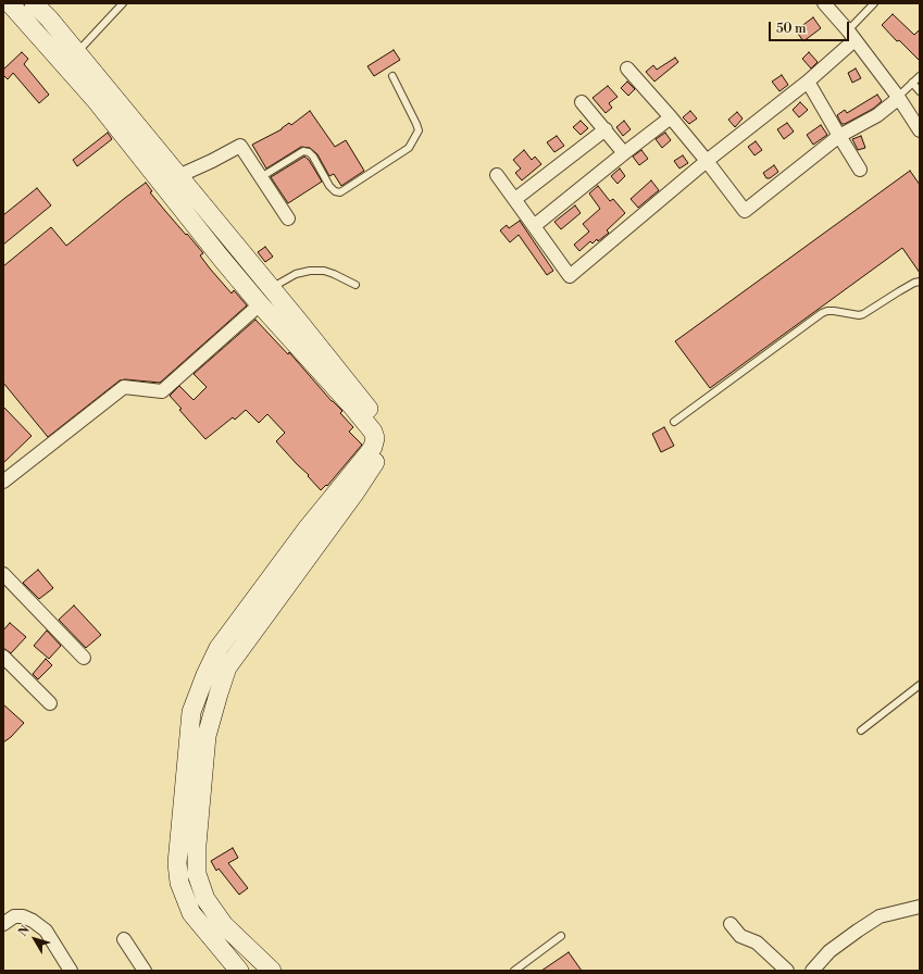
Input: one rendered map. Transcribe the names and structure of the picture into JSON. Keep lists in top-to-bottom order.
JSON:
{
  "scale_bar": "50 m",
  "north": "top left"
}
